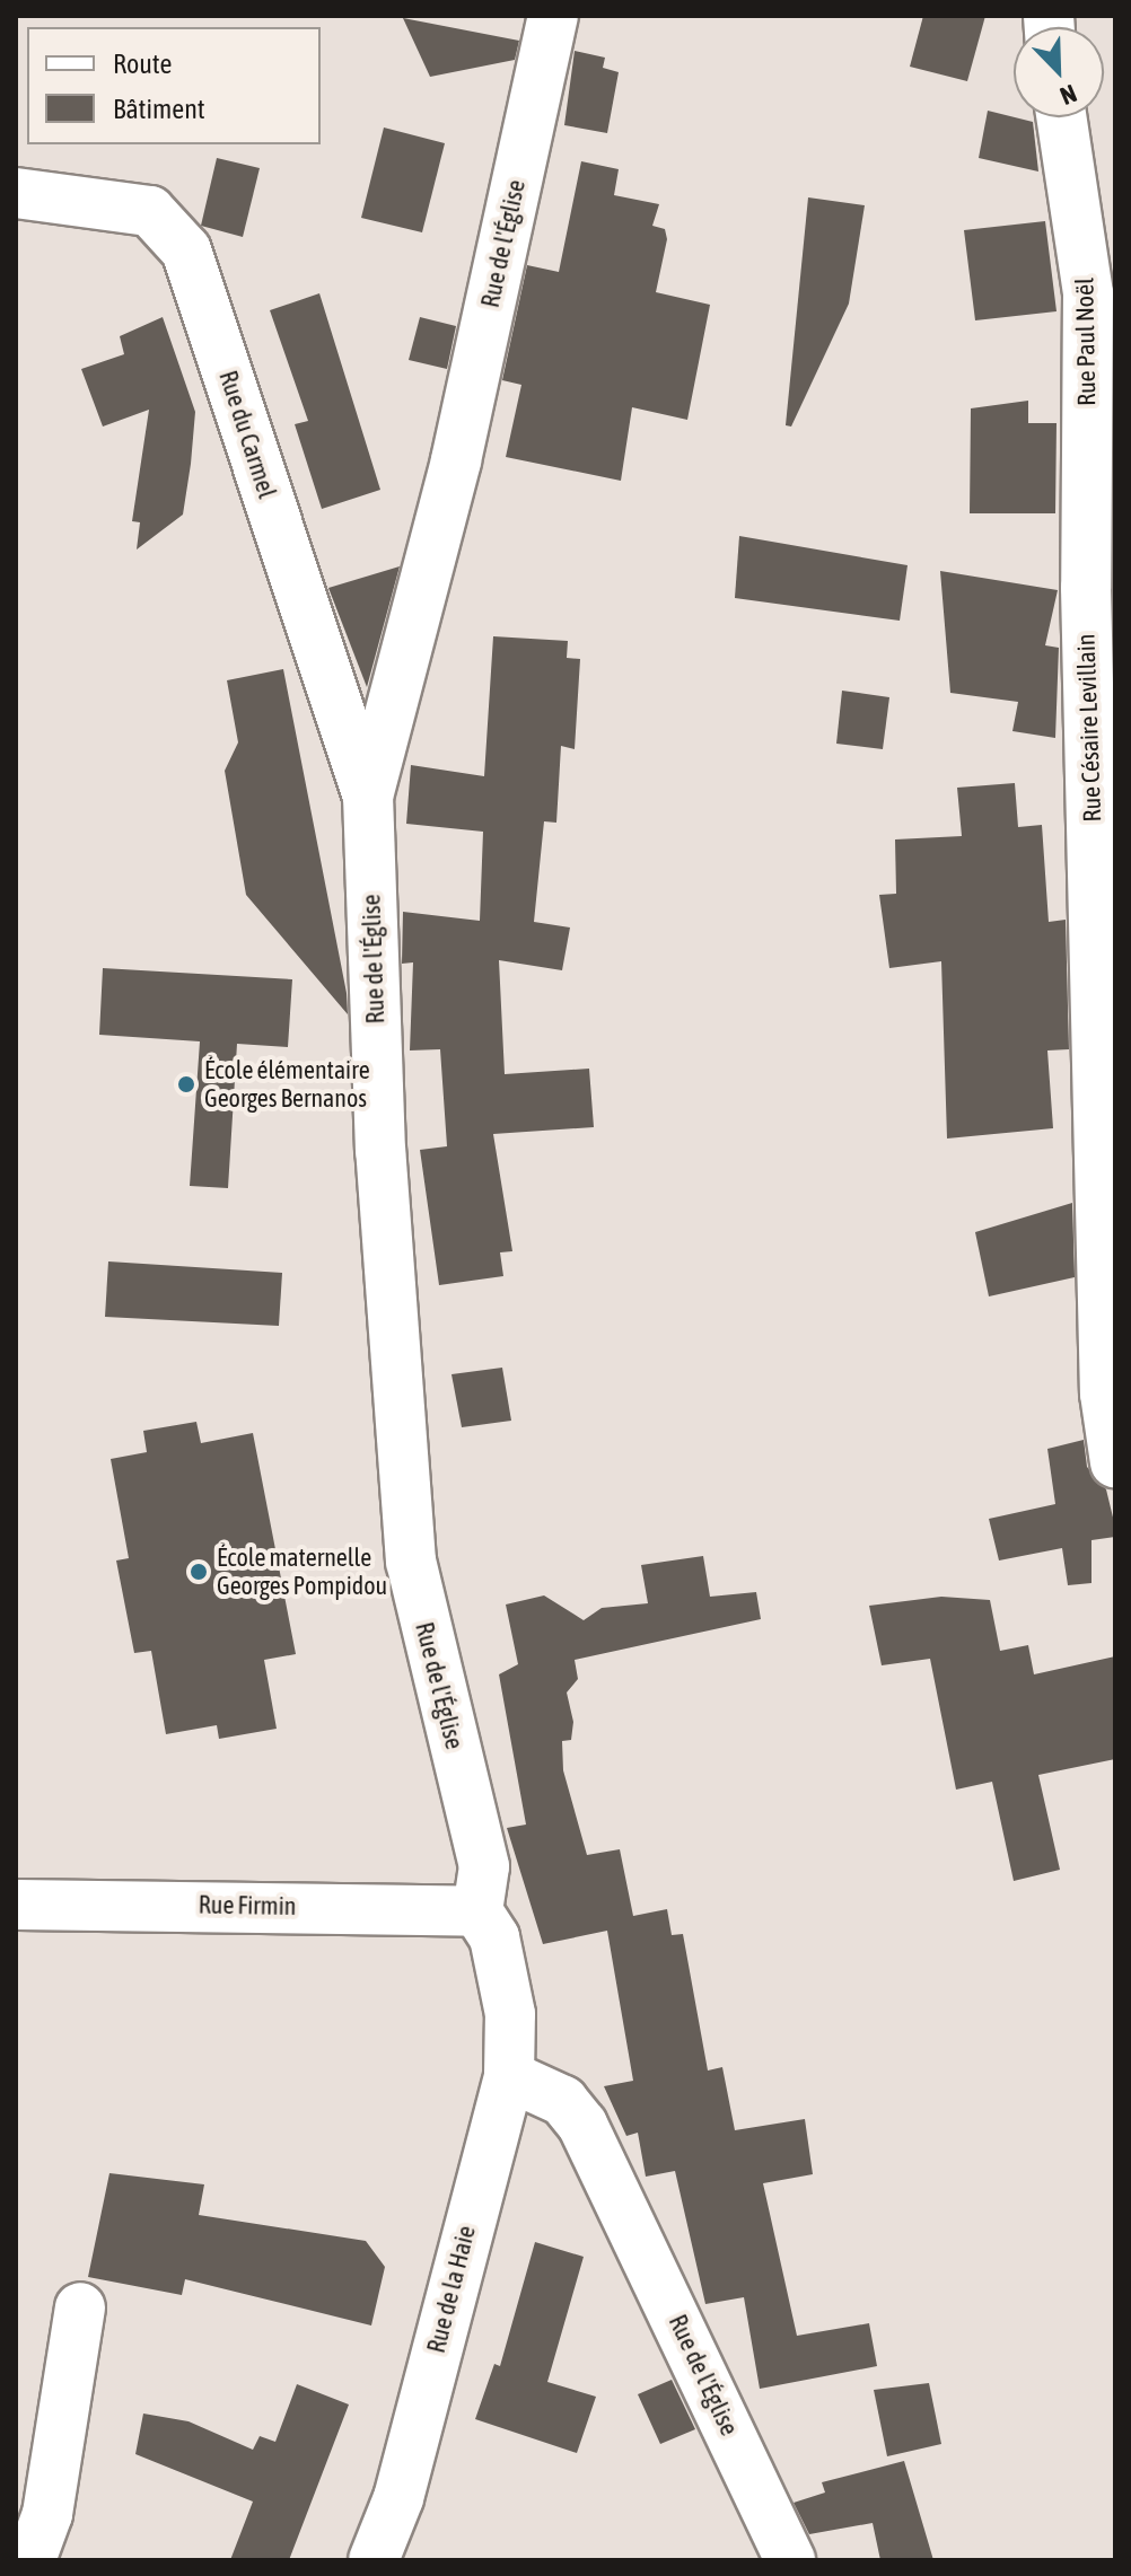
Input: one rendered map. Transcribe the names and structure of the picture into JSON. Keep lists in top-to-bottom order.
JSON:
{
  "streets": {
    "street": [
      "Rue de l'Église",
      "Rue Paul Noël",
      "Rue du Carmel",
      "Rue Césaire Levillain",
      "Rue Firmin",
      "Rue de la Haie"
    ]
  },
  "crossings": [
    ["Rue de l'Église", "Rue du Carmel"],
    ["Rue de l'Église", "Rue Firmin"],
    ["Rue de l'Église", "Rue de la Haie"],
    ["Rue Paul Noël", "Rue Césaire Levillain"],
    ["Rue Firmin", "Rue de la Haie"]
  ],
  "places": ["École élémentaire Georges Bernanos", "École maternelle Georges Pompidou"],
  "legend": ["Route", "Bâtiment"],
  "north": "bottom right"
}
